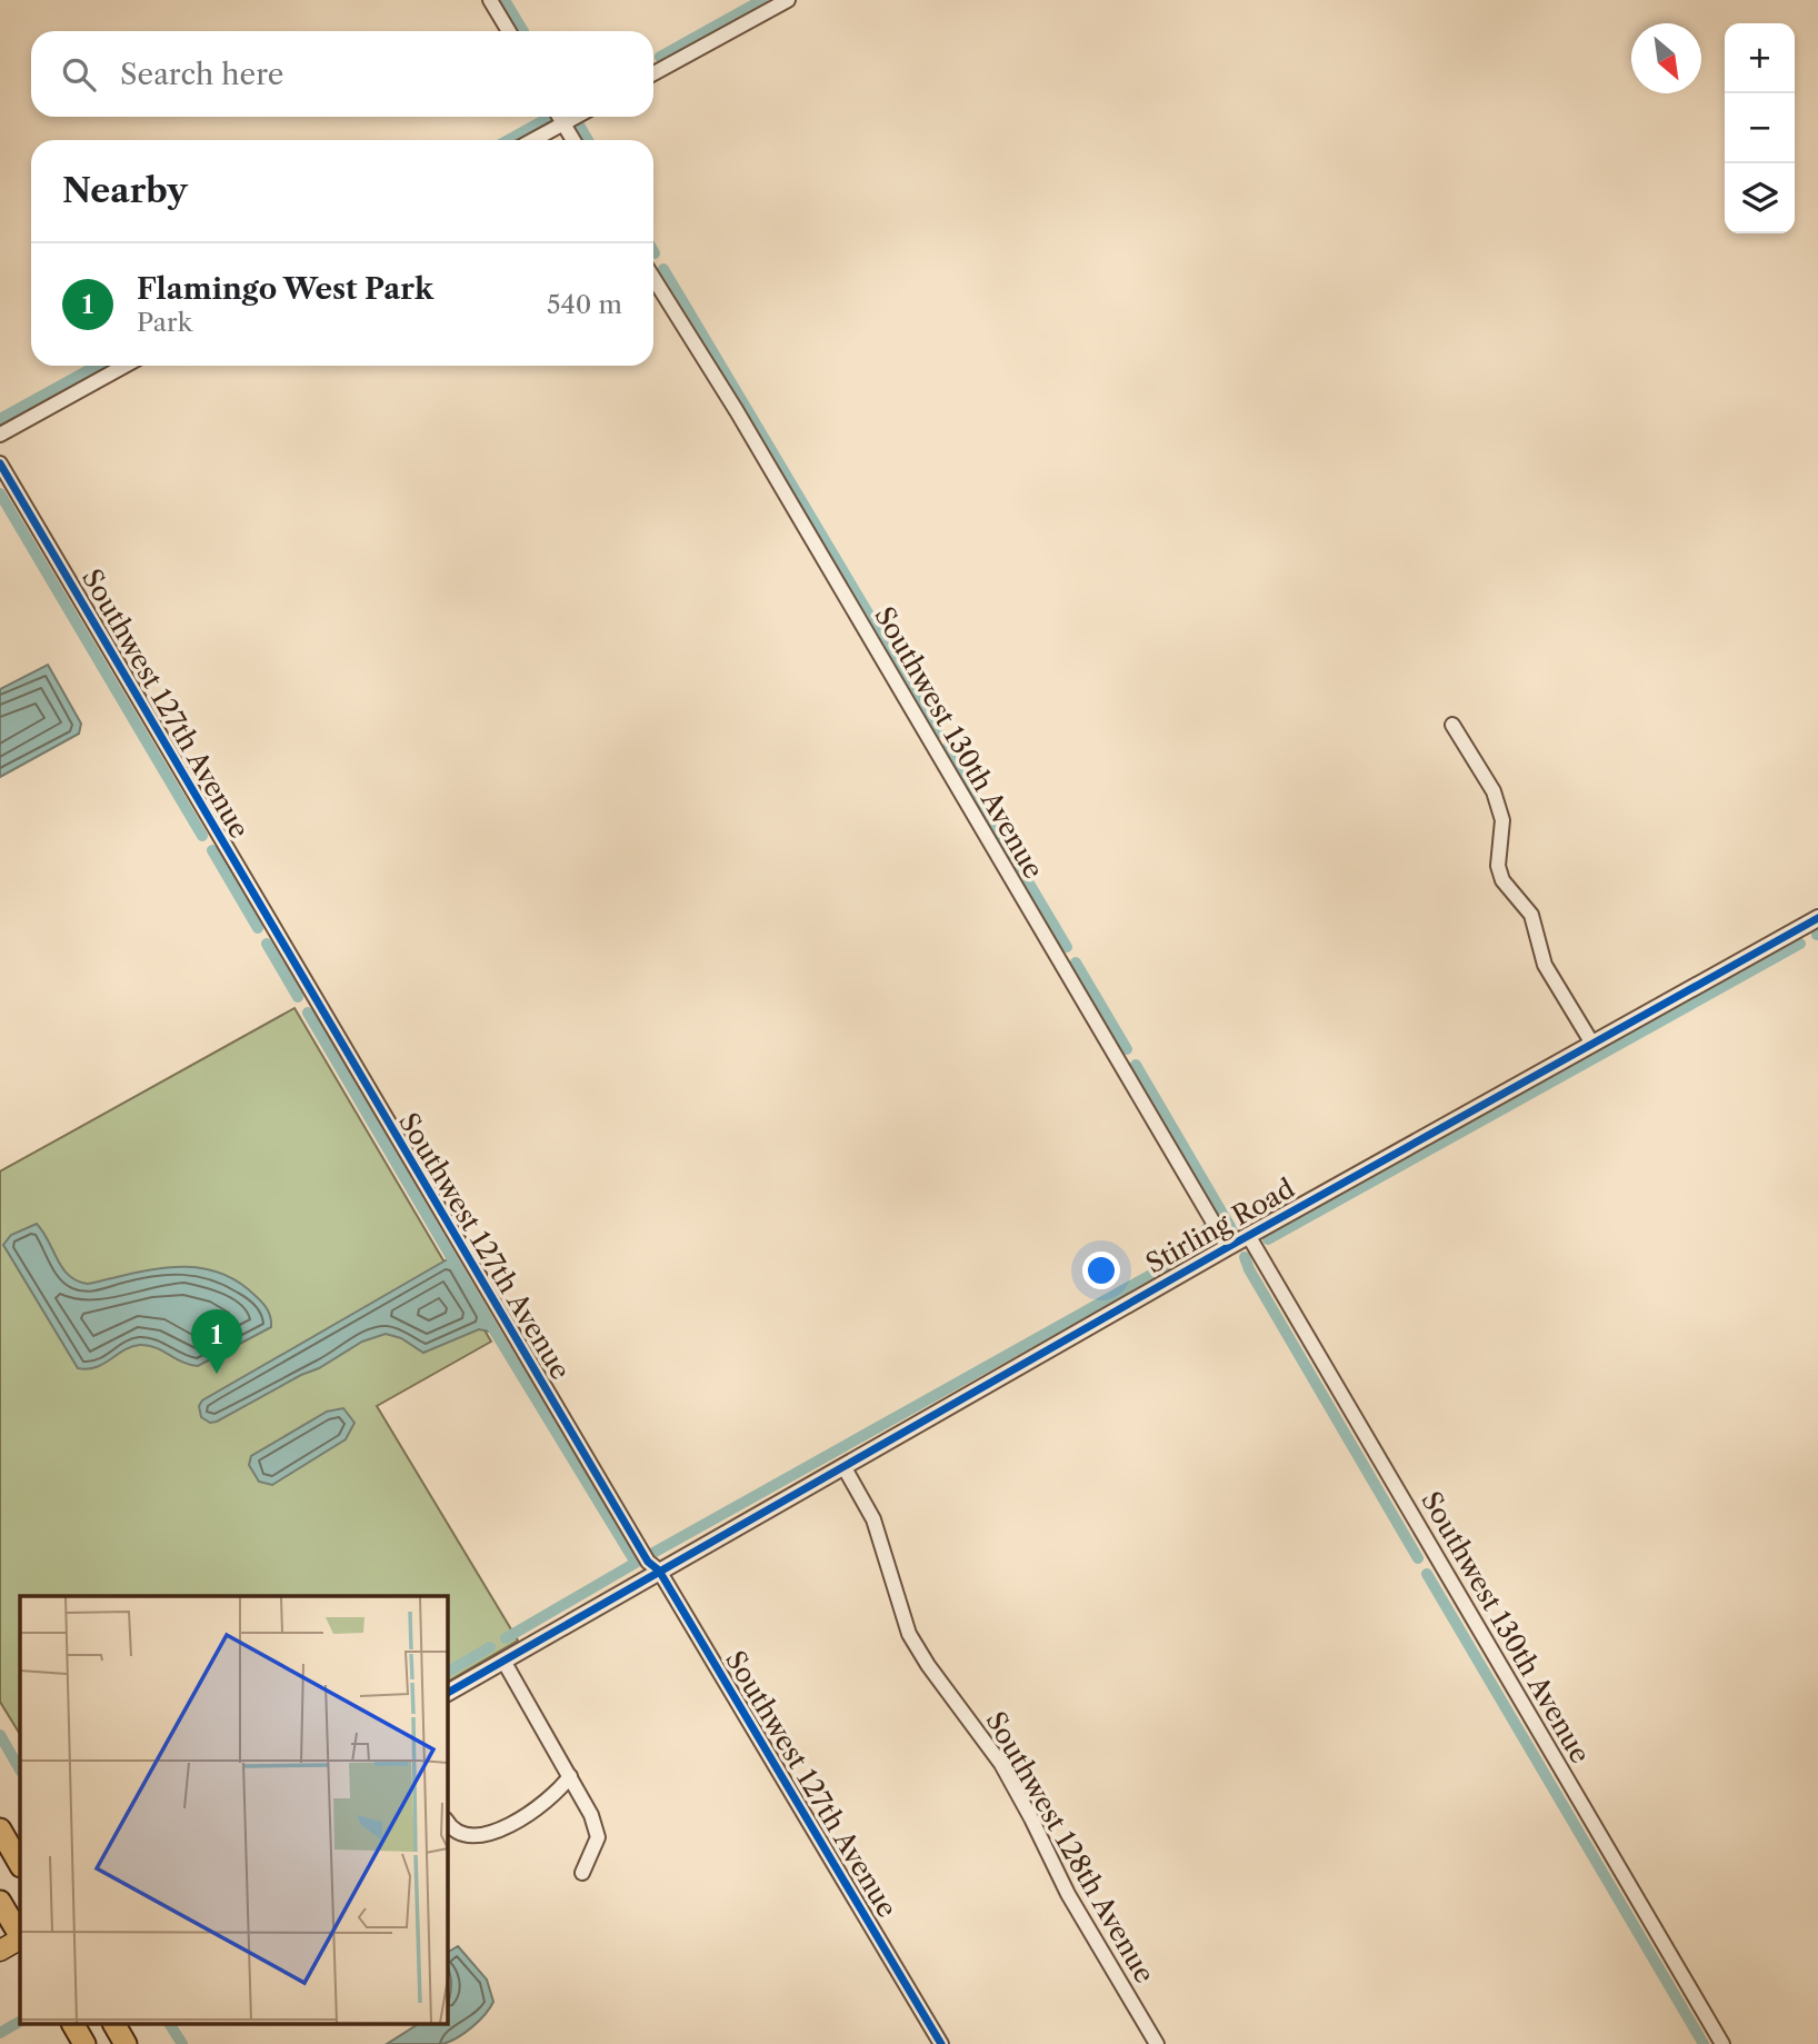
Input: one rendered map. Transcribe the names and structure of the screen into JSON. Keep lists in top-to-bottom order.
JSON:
{
  "streets": {
    "street": [
      "Southwest 127th Avenue",
      "Southwest 130th Avenue",
      "Stirling Road",
      "Southwest 128th Avenue"
    ]
  },
  "crossings": [
    ["Southwest 127th Avenue", "Stirling Road"],
    ["Southwest 130th Avenue", "Stirling Road"],
    ["Stirling Road", "Southwest 128th Avenue"]
  ],
  "north": "bottom right",
  "page": {
    "map_buttons": ["+", "−"],
    "search": "Search here",
    "heading": "Nearby",
    "list": [
      {
        "mark": "1",
        "name": "Flamingo West Park",
        "note": "Park",
        "value": "540 m"
      }
    ],
    "pins": "1"
  }
}
